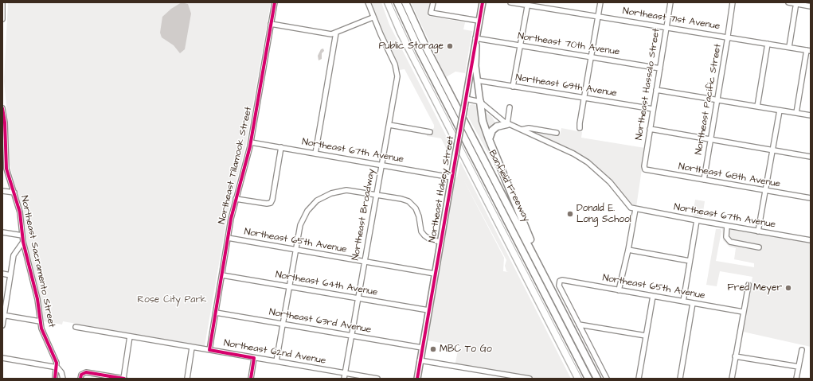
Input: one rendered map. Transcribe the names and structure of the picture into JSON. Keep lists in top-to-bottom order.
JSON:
{
  "streets": {
    "highway": ["Banfield Freeway"],
    "main road": ["Northeast Halsey Street"],
    "street": [
      "Northeast 71st Avenue",
      "Northeast 70th Avenue",
      "Northeast Hassalo Street",
      "Northeast 69th Avenue",
      "Northeast Pacific Street",
      "Northeast 67th Avenue",
      "Northeast Tillamook Street",
      "Northeast 68th Avenue",
      "Northeast Broadway",
      "Northeast 65th Avenue",
      "Northeast Sacramento Street",
      "Northeast 64th Avenue",
      "Northeast 63rd Avenue",
      "Northeast 62nd Avenue"
    ]
  },
  "crossings": [
    ["Northeast 71st Avenue", "Northeast Hassalo Street"],
    ["Northeast 71st Avenue", "Northeast Pacific Street"],
    ["Northeast 70th Avenue", "Northeast Hassalo Street"],
    ["Northeast 70th Avenue", "Northeast Halsey Street"],
    ["Northeast Hassalo Street", "Northeast 69th Avenue"],
    ["Northeast Hassalo Street", "Northeast 68th Avenue"],
    ["Northeast Pacific Street", "Northeast 68th Avenue"],
    ["Northeast 67th Avenue", "Northeast Tillamook Street"],
    ["Northeast 67th Avenue", "Northeast Halsey Street"],
    ["Northeast 67th Avenue", "Northeast Broadway"],
    ["Northeast Tillamook Street", "Northeast 65th Avenue"],
    ["Northeast Tillamook Street", "Northeast 64th Avenue"],
    ["Northeast Tillamook Street", "Northeast 63rd Avenue"],
    ["Northeast Tillamook Street", "Northeast 62nd Avenue"],
    ["Northeast Halsey Street", "Northeast 65th Avenue"],
    ["Northeast Halsey Street", "Northeast 64th Avenue"],
    ["Northeast Halsey Street", "Northeast 63rd Avenue"],
    ["Northeast Broadway", "Northeast 65th Avenue"],
    ["Northeast Broadway", "Northeast 64th Avenue"],
    ["Northeast Broadway", "Northeast 63rd Avenue"],
    ["Northeast Broadway", "Northeast 62nd Avenue"]
  ],
  "parks": ["Rose City Park"],
  "places": [
    "Public Storage",
    "Donald E. Long School",
    "Fred Meyer",
    "MBC To Go"
  ]
}
